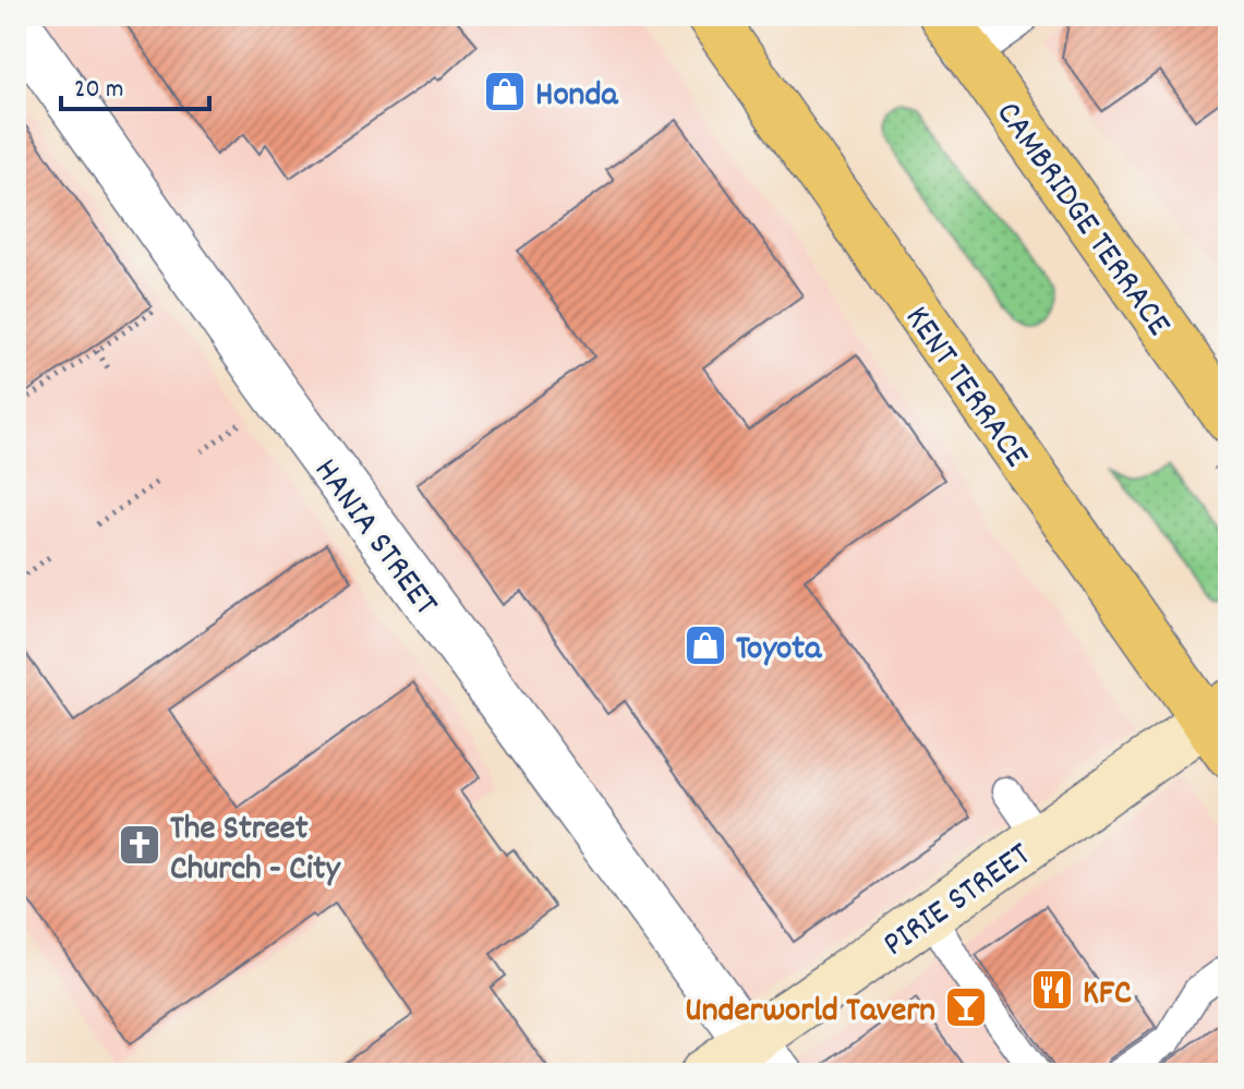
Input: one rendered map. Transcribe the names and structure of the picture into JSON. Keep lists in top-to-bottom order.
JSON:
{
  "streets": {
    "main road": ["CAMBRIDGE TERRACE", "KENT TERRACE"],
    "street": ["HANIA STREET", "PIRIE STREET"]
  },
  "crossings": [
    ["KENT TERRACE", "PIRIE STREET"],
    ["HANIA STREET", "PIRIE STREET"]
  ],
  "places": {
    "shop": ["Honda", "Toyota"],
    "church": ["The Street Church - City"],
    "restaurant": ["KFC"],
    "bar": ["Underworld Tavern"]
  },
  "scale_bar": "20 m"
}
